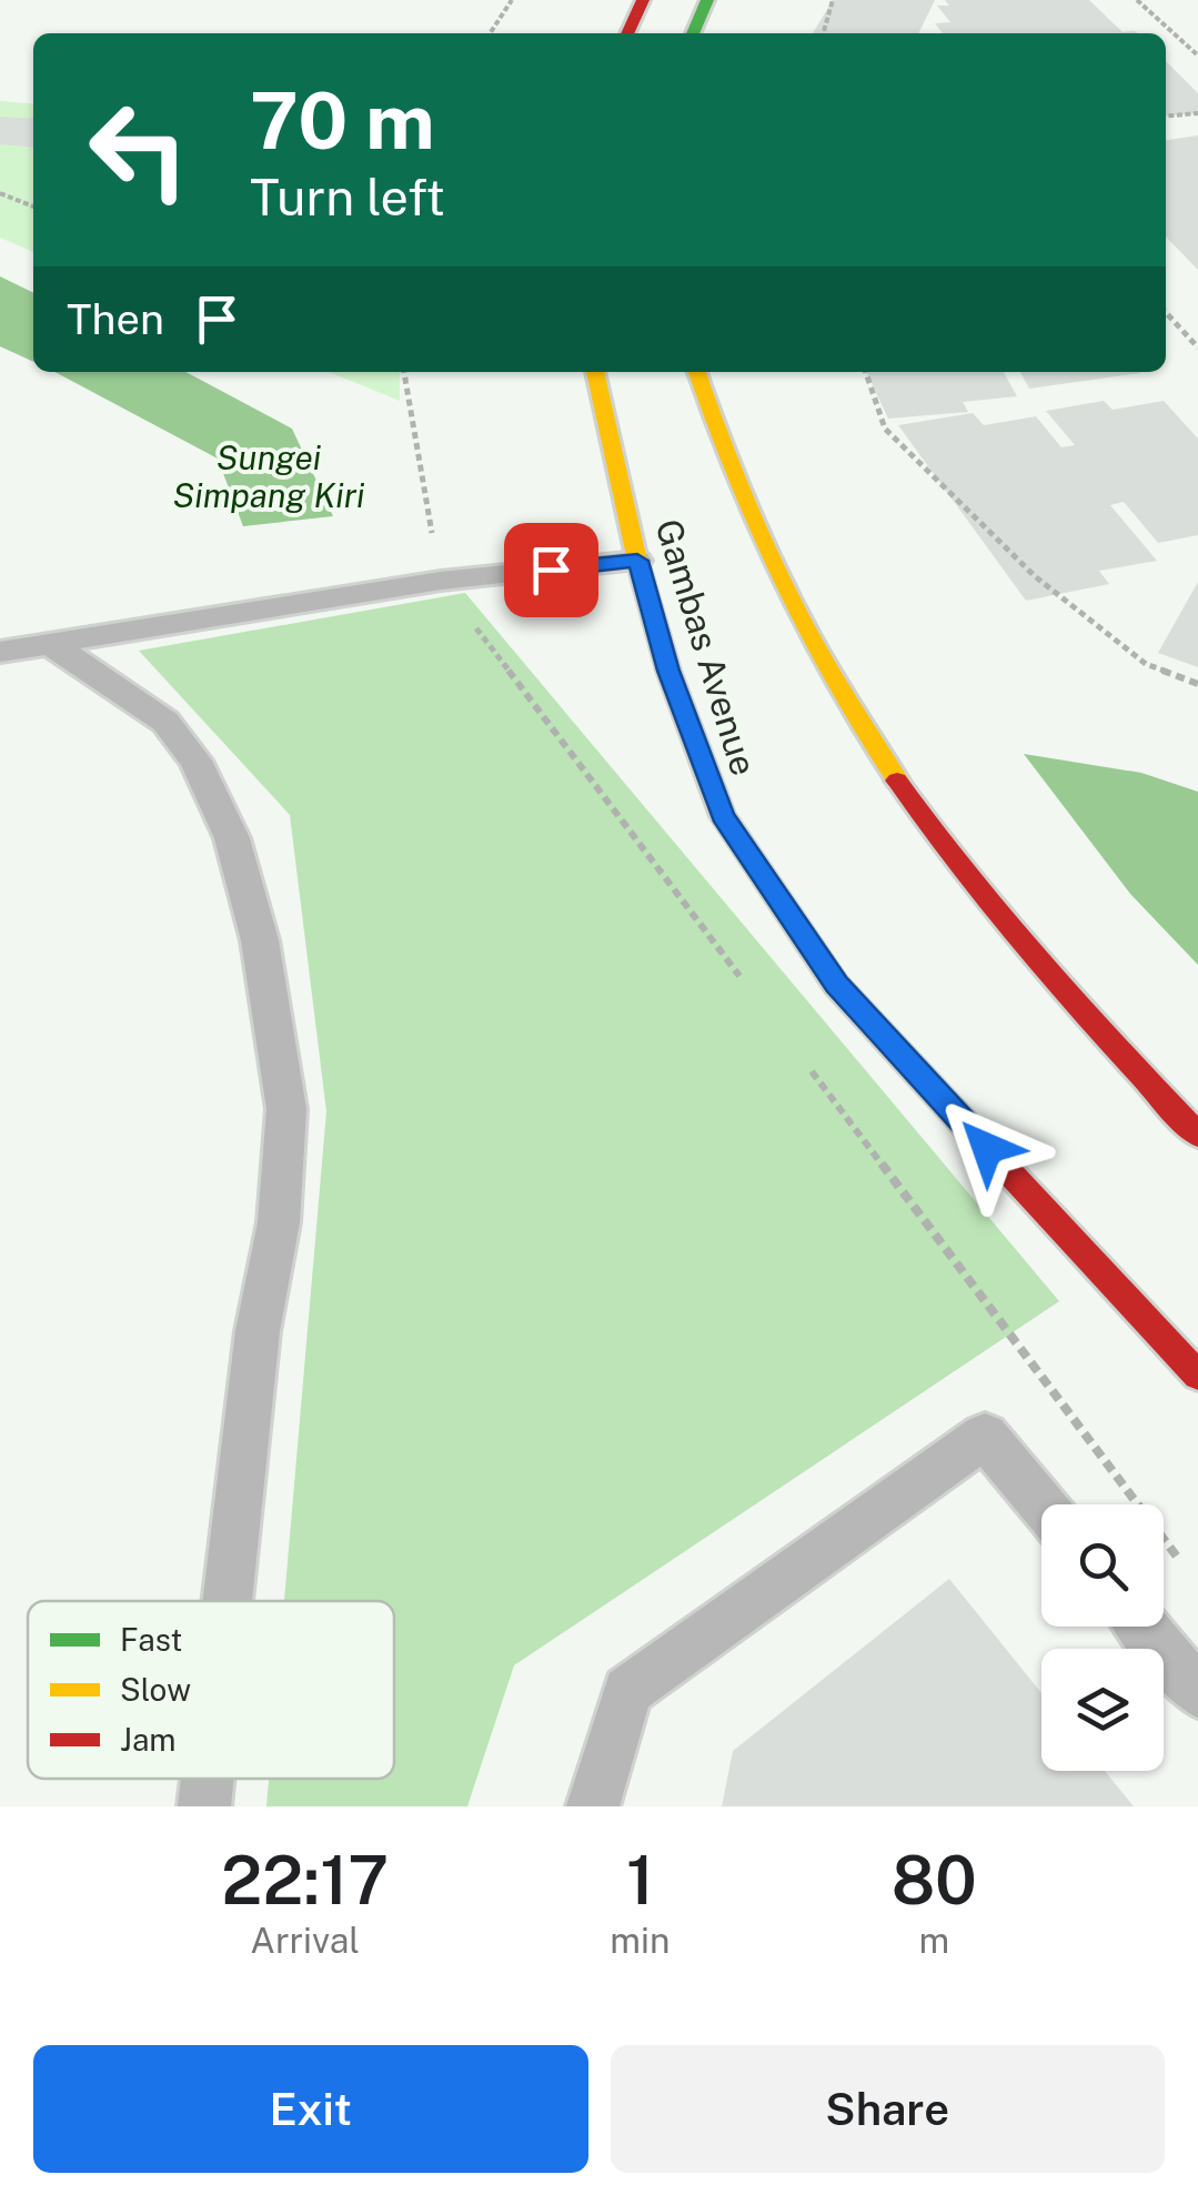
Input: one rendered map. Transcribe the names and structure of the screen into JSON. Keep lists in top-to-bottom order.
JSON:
{
  "streets": {
    "main road": ["Gambas Avenue"]
  },
  "water": ["Sungei Simpang Kiri"],
  "legend": ["Fast", "Slow", "Jam"],
  "page": {
    "turn": ["70 m", "Turn left"],
    "then": "Then",
    "eta": [
      "22:17",
      "Arrival",
      "1",
      "min",
      "80",
      "m"
    ],
    "buttons": ["Exit", "Share"]
  }
}
